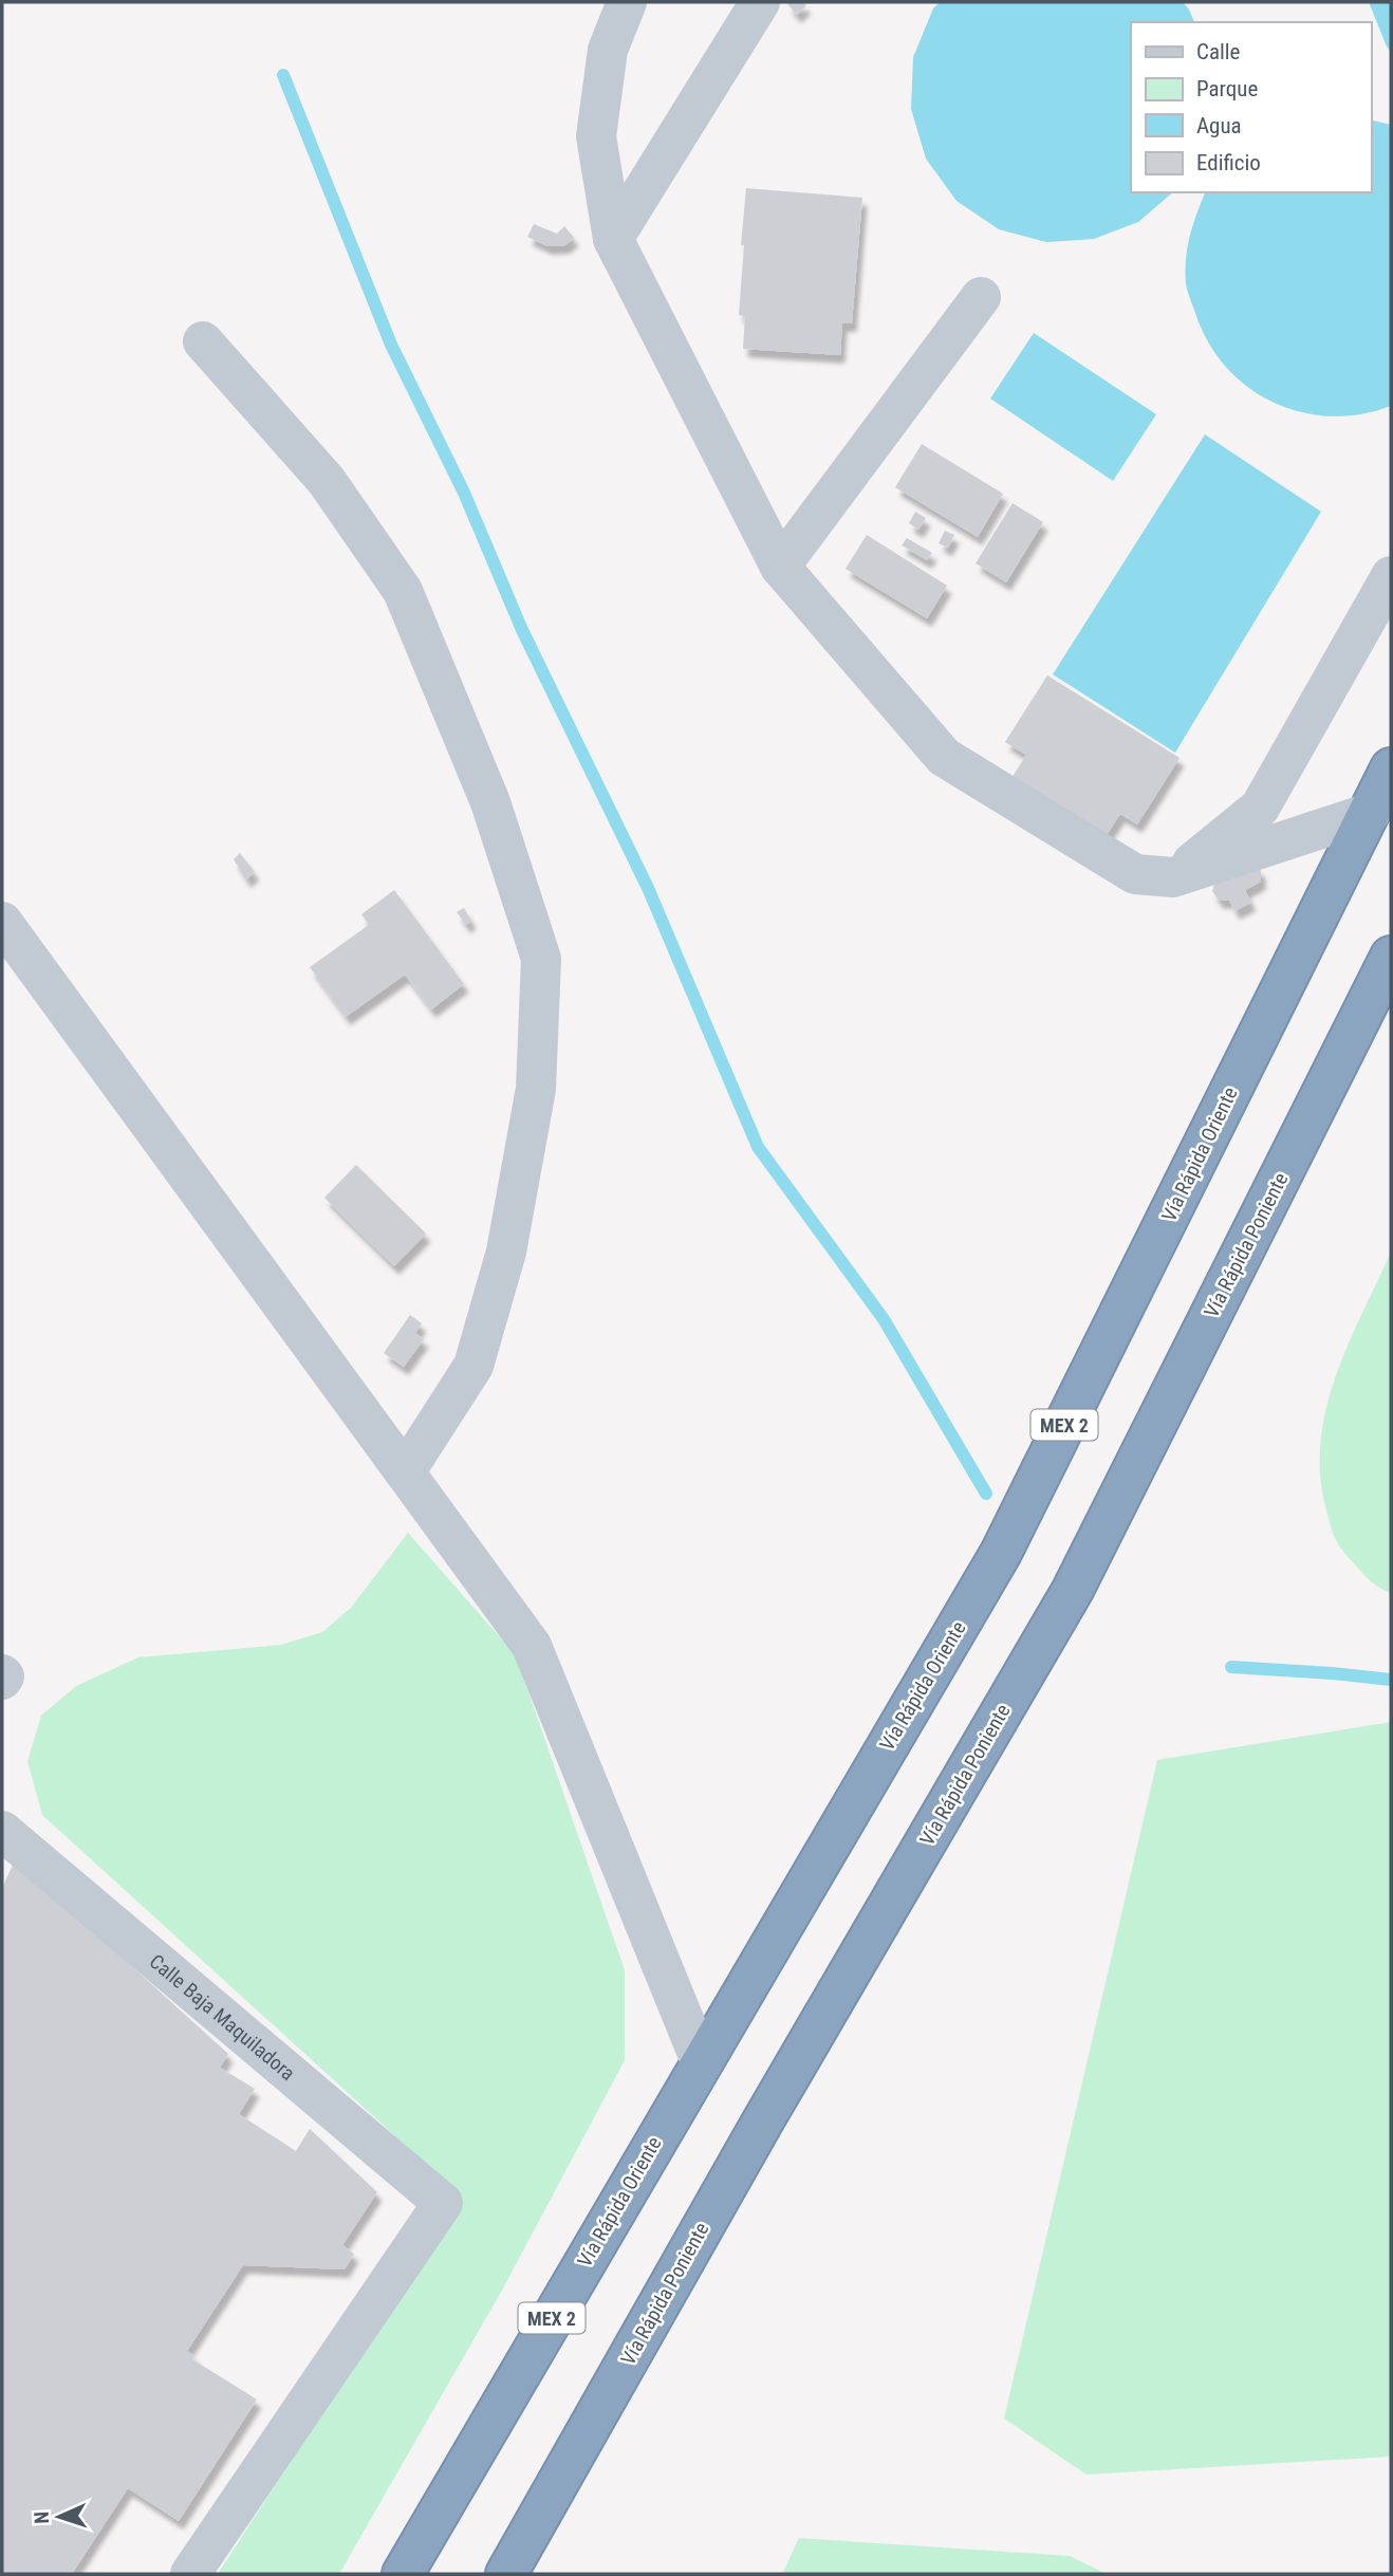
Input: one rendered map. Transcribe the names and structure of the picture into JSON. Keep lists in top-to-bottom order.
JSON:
{
  "streets": {
    "highway": ["Vía Rápida Oriente", "Vía Rápida Poniente", "MEX 2"],
    "street": ["Calle Baja Maquiladora"]
  },
  "legend": [
    "Calle",
    "Parque",
    "Agua",
    "Edificio"
  ],
  "north": "left"
}
